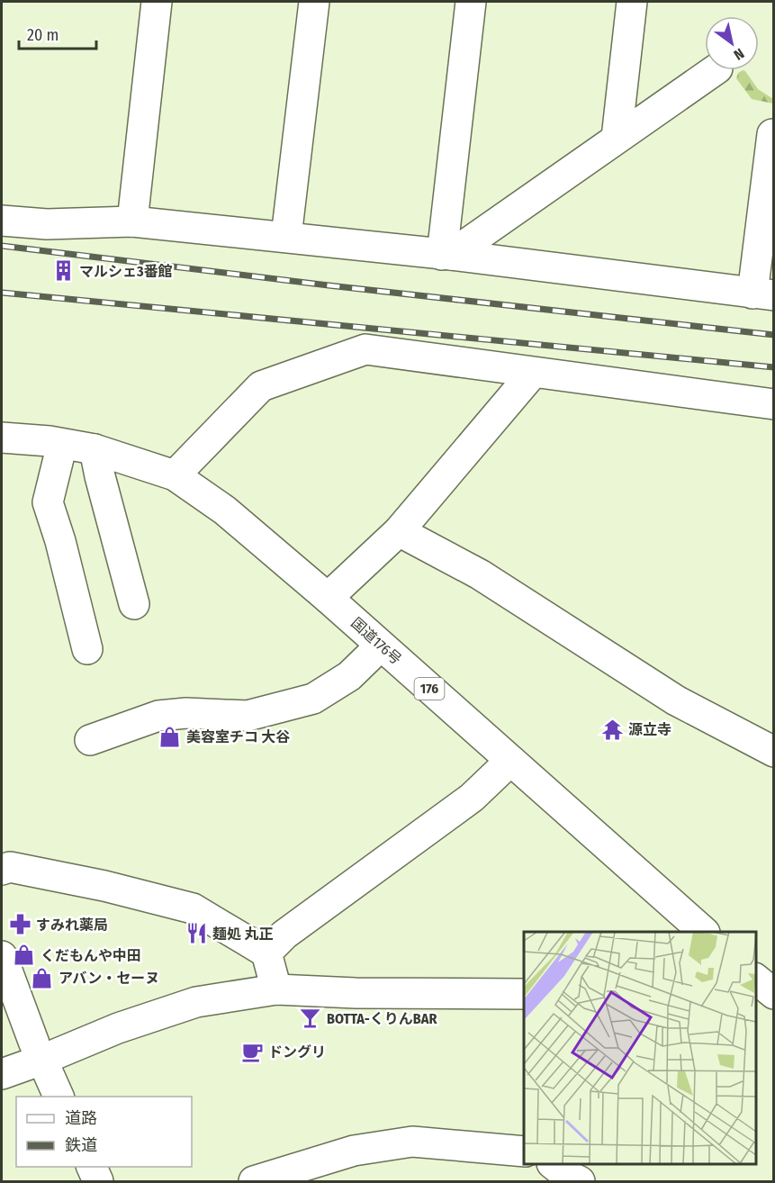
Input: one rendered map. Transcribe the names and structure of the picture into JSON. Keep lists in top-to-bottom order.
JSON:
{
  "streets": {
    "main road": ["国道176号", "176"]
  },
  "places": {
    "building": ["マルシェ3番館"],
    "temple": ["源立寺"],
    "shop": ["美容室チコ 大谷", "くだもんや中田", "アバン・セーヌ"],
    "pharmacy": ["すみれ薬局"],
    "restaurant": ["麺処 丸正"],
    "bar": ["BOTTA-くりんBAR"],
    "cafe": ["ドングリ"]
  },
  "legend": ["道路", "鉄道"],
  "scale_bar": "20 m",
  "north": "bottom right"
}
